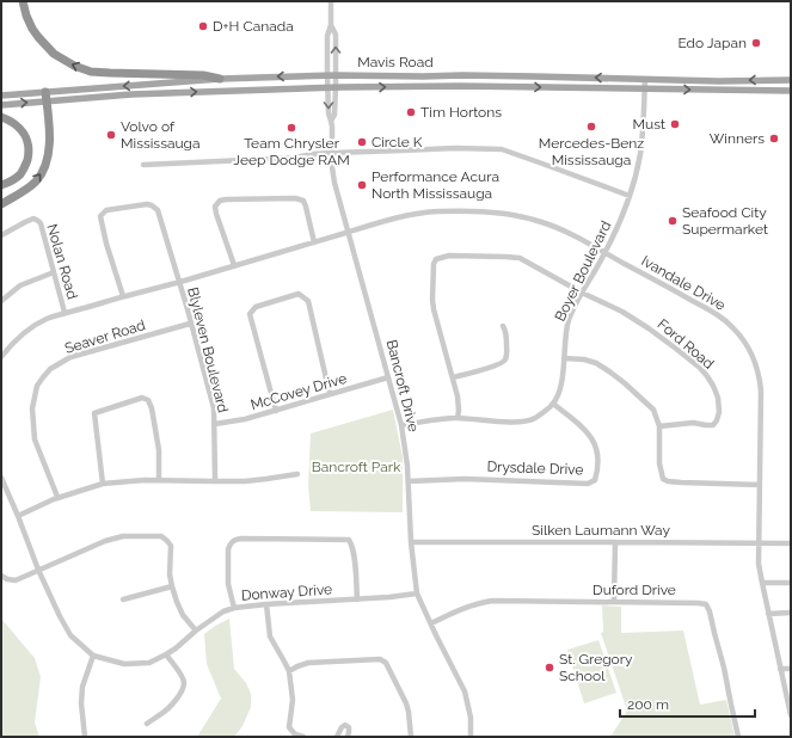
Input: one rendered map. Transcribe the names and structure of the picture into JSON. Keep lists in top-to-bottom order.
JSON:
{
  "streets": {
    "main road": ["Mavis Road"],
    "street": [
      "Nolan Road",
      "Boyer Boulevard",
      "Ivandale Drive",
      "Seaver Road",
      "Ford Road",
      "Blyleven Boulevard",
      "Bancroft Drive",
      "McCovey Drive",
      "Drysdale Drive",
      "Silken Laumann Way",
      "Duford Drive",
      "Donway Drive"
    ]
  },
  "crossings": [
    ["Mavis Road", "Boyer Boulevard"],
    ["Mavis Road", "Bancroft Drive"],
    ["Boyer Boulevard", "Ivandale Drive"],
    ["Boyer Boulevard", "Ford Road"],
    ["Boyer Boulevard", "Drysdale Drive"],
    ["Ivandale Drive", "Bancroft Drive"],
    ["Ivandale Drive", "Silken Laumann Way"],
    ["Seaver Road", "Blyleven Boulevard"],
    ["Blyleven Boulevard", "McCovey Drive"],
    ["Bancroft Drive", "McCovey Drive"],
    ["Bancroft Drive", "Drysdale Drive"],
    ["Bancroft Drive", "Silken Laumann Way"],
    ["Bancroft Drive", "Duford Drive"],
    ["Bancroft Drive", "Donway Drive"]
  ],
  "parks": ["Bancroft Park"],
  "places": [
    "D+H Canada",
    "Edo Japan",
    "Tim Hortons",
    "Must",
    "Mercedes-Benz Mississauga",
    "Team Chrysler Jeep Dodge RAM",
    "Volvo of Mississauga",
    "Winners",
    "Circle K",
    "Performance Acura North Mississauga",
    "Seafood City Supermarket",
    "St. Gregory School"
  ],
  "scale_bar": "200 m"
}
